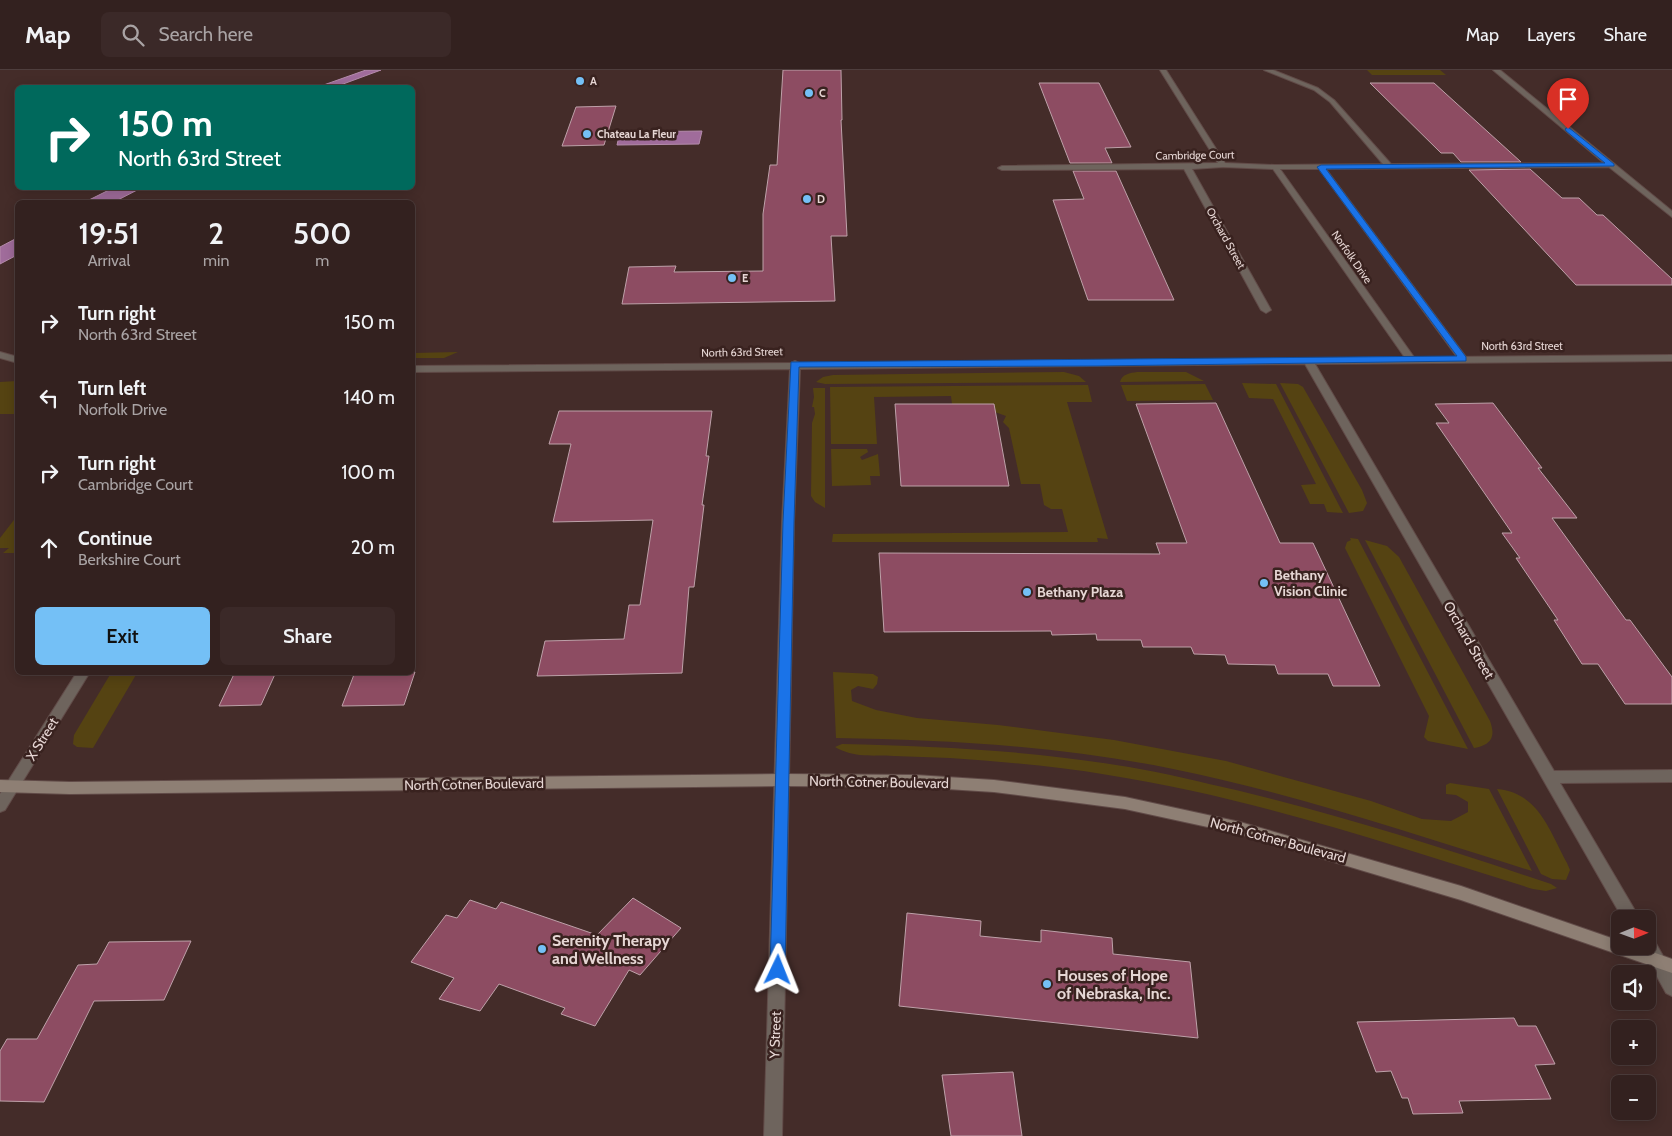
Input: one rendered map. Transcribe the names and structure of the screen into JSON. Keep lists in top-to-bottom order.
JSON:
{
  "streets": {
    "main road": ["North Cotner Boulevard"],
    "street": [
      "Cambridge Court",
      "Orchard Street",
      "Norfolk Drive",
      "North 63rd Street",
      "X Street",
      "Y Street"
    ]
  },
  "crossings": [
    ["Cambridge Court", "Orchard Street"],
    ["Cambridge Court", "Norfolk Drive"],
    ["Orchard Street", "North 63rd Street"],
    ["Norfolk Drive", "North 63rd Street"],
    ["North 63rd Street", "Y Street"],
    ["X Street", "North Cotner Boulevard"],
    ["North Cotner Boulevard", "Y Street"]
  ],
  "places": [
    "A",
    "C",
    "Chateau La Fleur",
    "D",
    "E",
    "Bethany Vision Clinic",
    "Bethany Plaza",
    "Serenity Therapy and Wellness",
    "Houses of Hope of Nebraska, Inc."
  ],
  "north": "right",
  "page": {
    "header": "Map",
    "search": "Search here",
    "nav": ["Map", "Layers", "Share"],
    "turn": ["150 m", "North 63rd Street"],
    "eta": [
      "19:51",
      "Arrival",
      "2",
      "min",
      "500",
      "m"
    ],
    "list": [
      {
        "name": "Turn right",
        "note": "North 63rd Street",
        "value": "150 m"
      },
      {
        "name": "Turn left",
        "note": "Norfolk Drive",
        "value": "140 m"
      },
      {
        "name": "Turn right",
        "note": "Cambridge Court",
        "value": "100 m"
      },
      {
        "name": "Continue",
        "note": "Berkshire Court",
        "value": "20 m"
      }
    ],
    "buttons": ["Exit", "Share"],
    "map_buttons": ["+", "−"]
  }
}
